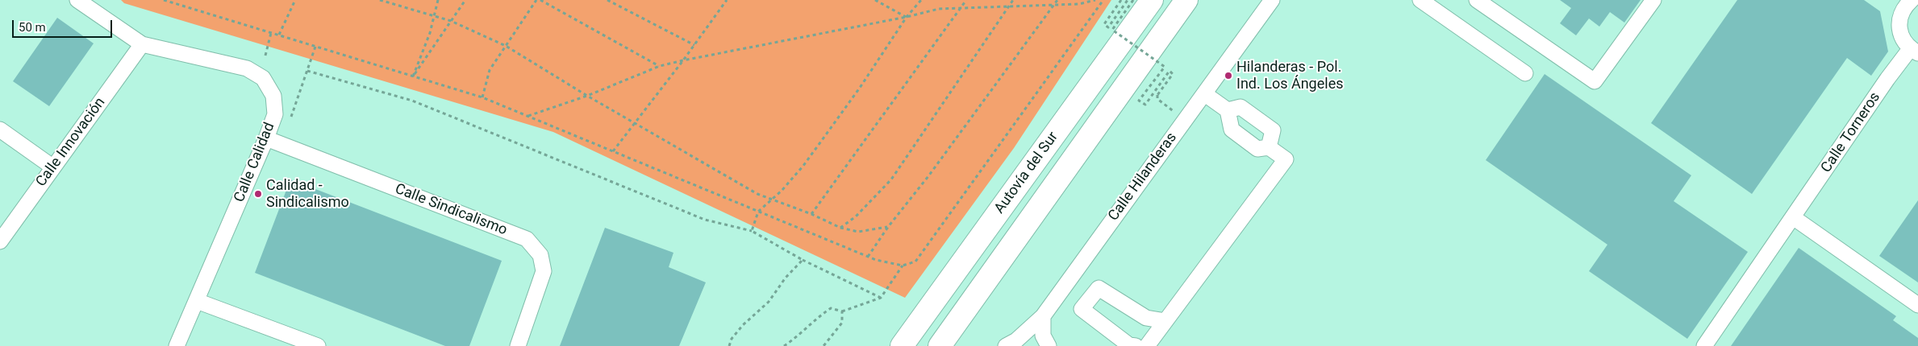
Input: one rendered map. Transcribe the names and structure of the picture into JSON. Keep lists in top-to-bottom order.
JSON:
{
  "streets": {
    "highway": ["Autovía del Sur"],
    "street": [
      "Calle Torneros",
      "Calle Innovación",
      "Calle Calidad",
      "Calle Hilanderas",
      "Calle Sindicalismo"
    ]
  },
  "crossings": [
    ["Calle Innovación", "Calle Calidad"],
    ["Calle Calidad", "Calle Sindicalismo"]
  ],
  "places": ["Hilanderas - Pol. Ind. Los Ángeles", "Calidad - Sindicalismo"],
  "scale_bar": "50 m"
}
